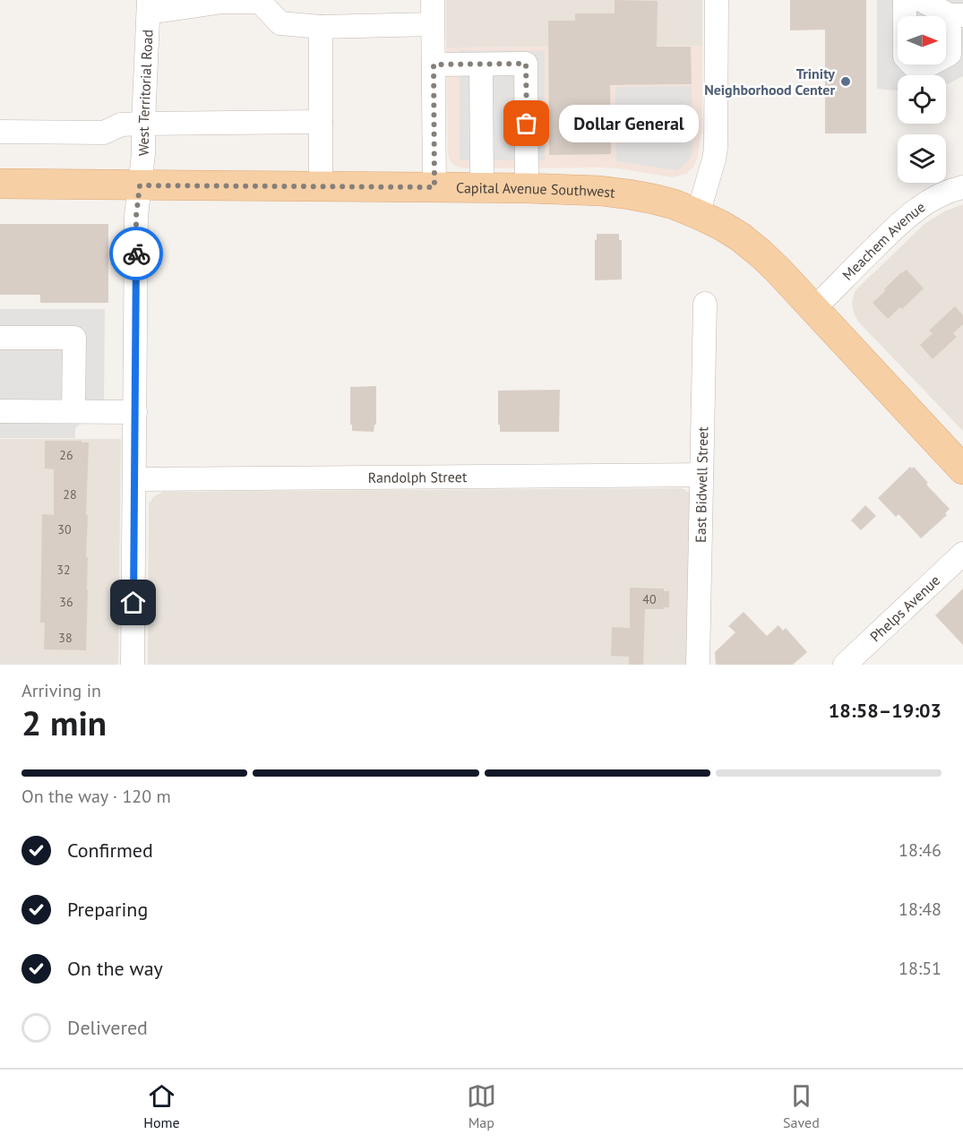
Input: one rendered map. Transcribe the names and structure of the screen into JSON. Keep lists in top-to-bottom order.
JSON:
{
  "streets": {
    "main road": ["Capital Avenue Southwest"],
    "street": [
      "West Territorial Road",
      "Meachem Avenue",
      "Randolph Street",
      "East Bidwell Street",
      "Phelps Avenue"
    ]
  },
  "crossings": [
    ["West Territorial Road", "Capital Avenue Southwest"],
    ["West Territorial Road", "Randolph Street"],
    ["Capital Avenue Southwest", "Meachem Avenue"],
    ["Randolph Street", "East Bidwell Street"]
  ],
  "places": ["Trinity Neighborhood Center", "Dollar General"],
  "house_numbers": [
    "26",
    "28",
    "30",
    "32",
    "40",
    "36",
    "38"
  ],
  "north": "right",
  "page": {
    "bubble": "Dollar General",
    "heading": ["2 min", "Arriving in", "18:58–19:03"],
    "bar": "On the way · 120 m",
    "list": [
      ["Confirmed", "18:46"],
      ["Preparing", "18:48"],
      ["On the way", "18:51"],
      "Delivered"
    ],
    "tabs": ["Home", "Map", "Saved"]
  }
}
